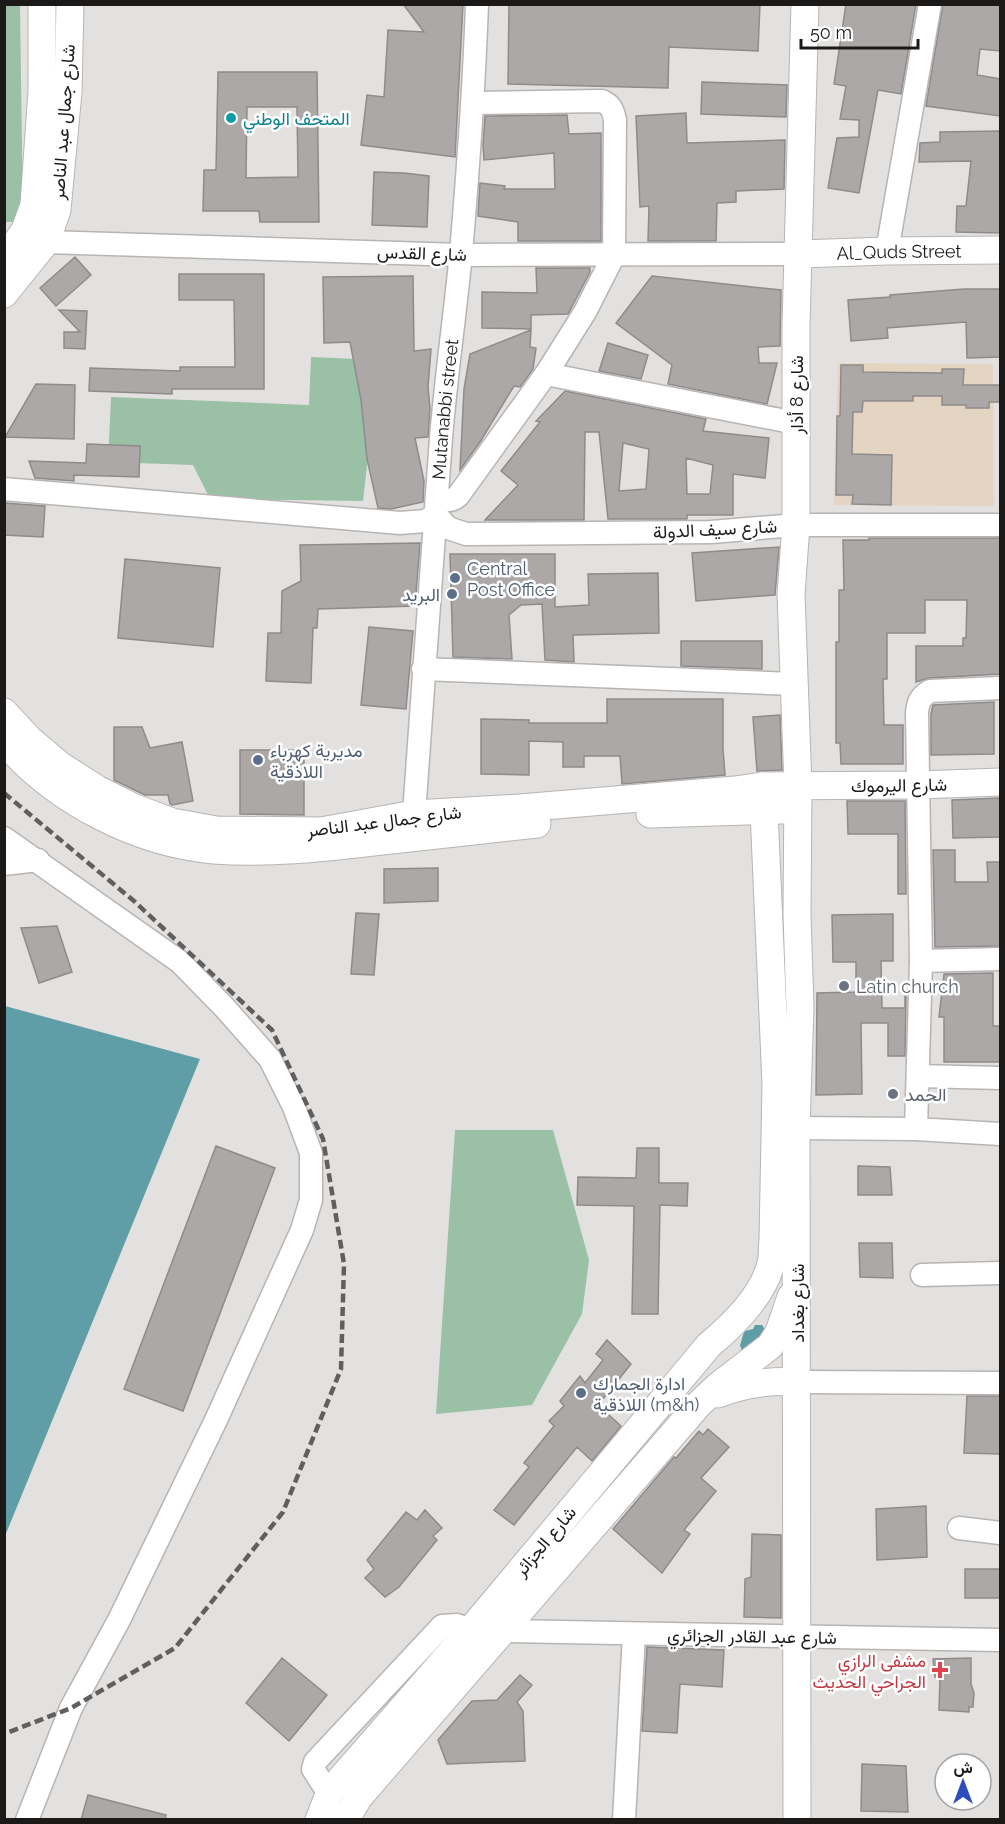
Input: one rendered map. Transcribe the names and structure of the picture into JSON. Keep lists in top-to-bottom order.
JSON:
{
  "streets": {
    "main road": [
      "شارع جمال عبد الناصر",
      "Al_Quds Street",
      "شارع 8 أذار",
      "شارع اليرموك",
      "شارع بغداد",
      "شارع الجزائر"
    ],
    "street": [
      "شارع القدس",
      "Mutanabbi street",
      "شارع سيف الدولة",
      "شارع عبد القادر الجزائري"
    ]
  },
  "crossings": [
    ["شارع جمال عبد الناصر", "شارع القدس"],
    ["شارع جمال عبد الناصر", "شارع 8 أذار"],
    ["شارع جمال عبد الناصر", "Mutanabbi street"],
    ["شارع جمال عبد الناصر", "شارع اليرموك"],
    ["شارع جمال عبد الناصر", "شارع بغداد"],
    ["Al_Quds Street", "شارع القدس"],
    ["Al_Quds Street", "شارع 8 أذار"],
    ["شارع القدس", "شارع 8 أذار"],
    ["شارع القدس", "Mutanabbi street"],
    ["شارع 8 أذار", "شارع سيف الدولة"],
    ["شارع 8 أذار", "شارع اليرموك"],
    ["شارع 8 أذار", "شارع بغداد"],
    ["Mutanabbi street", "شارع سيف الدولة"],
    ["شارع اليرموك", "شارع بغداد"],
    ["شارع بغداد", "شارع الجزائر"],
    ["شارع بغداد", "شارع عبد القادر الجزائري"],
    ["شارع الجزائر", "شارع عبد القادر الجزائري"]
  ],
  "places": {
    "other": [
      "المتحف الوطني",
      "Central Post Office",
      "البريد",
      "مديرية كهرباء اللاذقية",
      "Latin church",
      "الحمد",
      "ادارة الجمارك اللاذقية (m&h)"
    ],
    "health": ["مشفى الرازي الجراحي الحديث"]
  },
  "scale_bar": "50 m",
  "north": "top"
}
